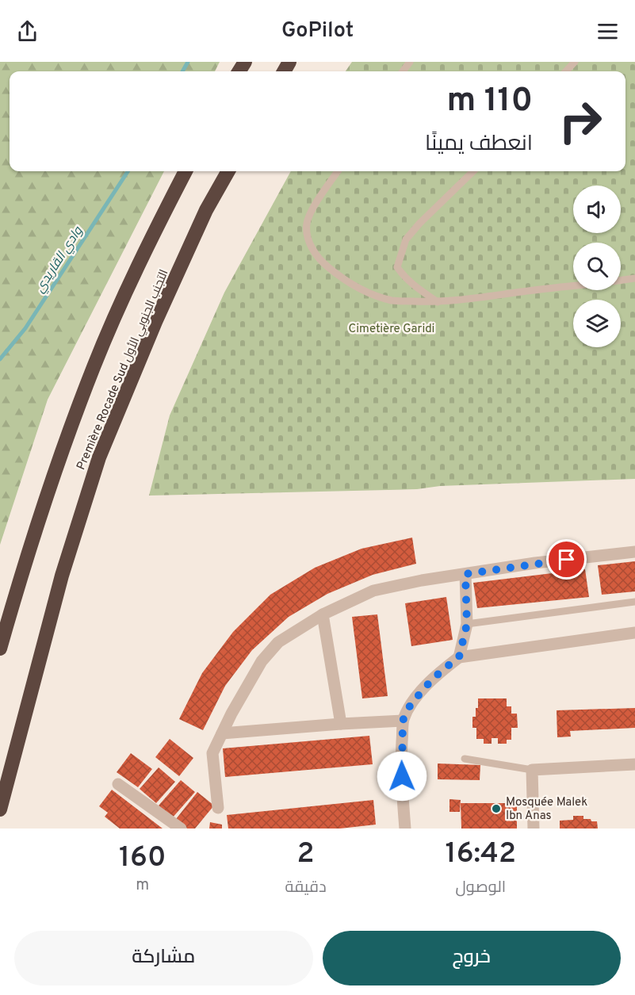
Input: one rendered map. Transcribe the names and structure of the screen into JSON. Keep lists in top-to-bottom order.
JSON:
{
  "streets": {
    "highway": ["Première Rocade Sud التجنب الجنوبي الأول"]
  },
  "water": ["وادي القاريدي"],
  "parks": ["Cimetière Garidi"],
  "places": ["Mosquée Malek Ibn Anas"],
  "page": {
    "header": "GoPilot",
    "turn": ["110 m", "انعطف يمينًا"],
    "eta": [
      "16:42",
      "الوصول",
      "2",
      "دقيقة",
      "160",
      "m"
    ],
    "buttons": ["خروج", "مشاركة"]
  }
}
